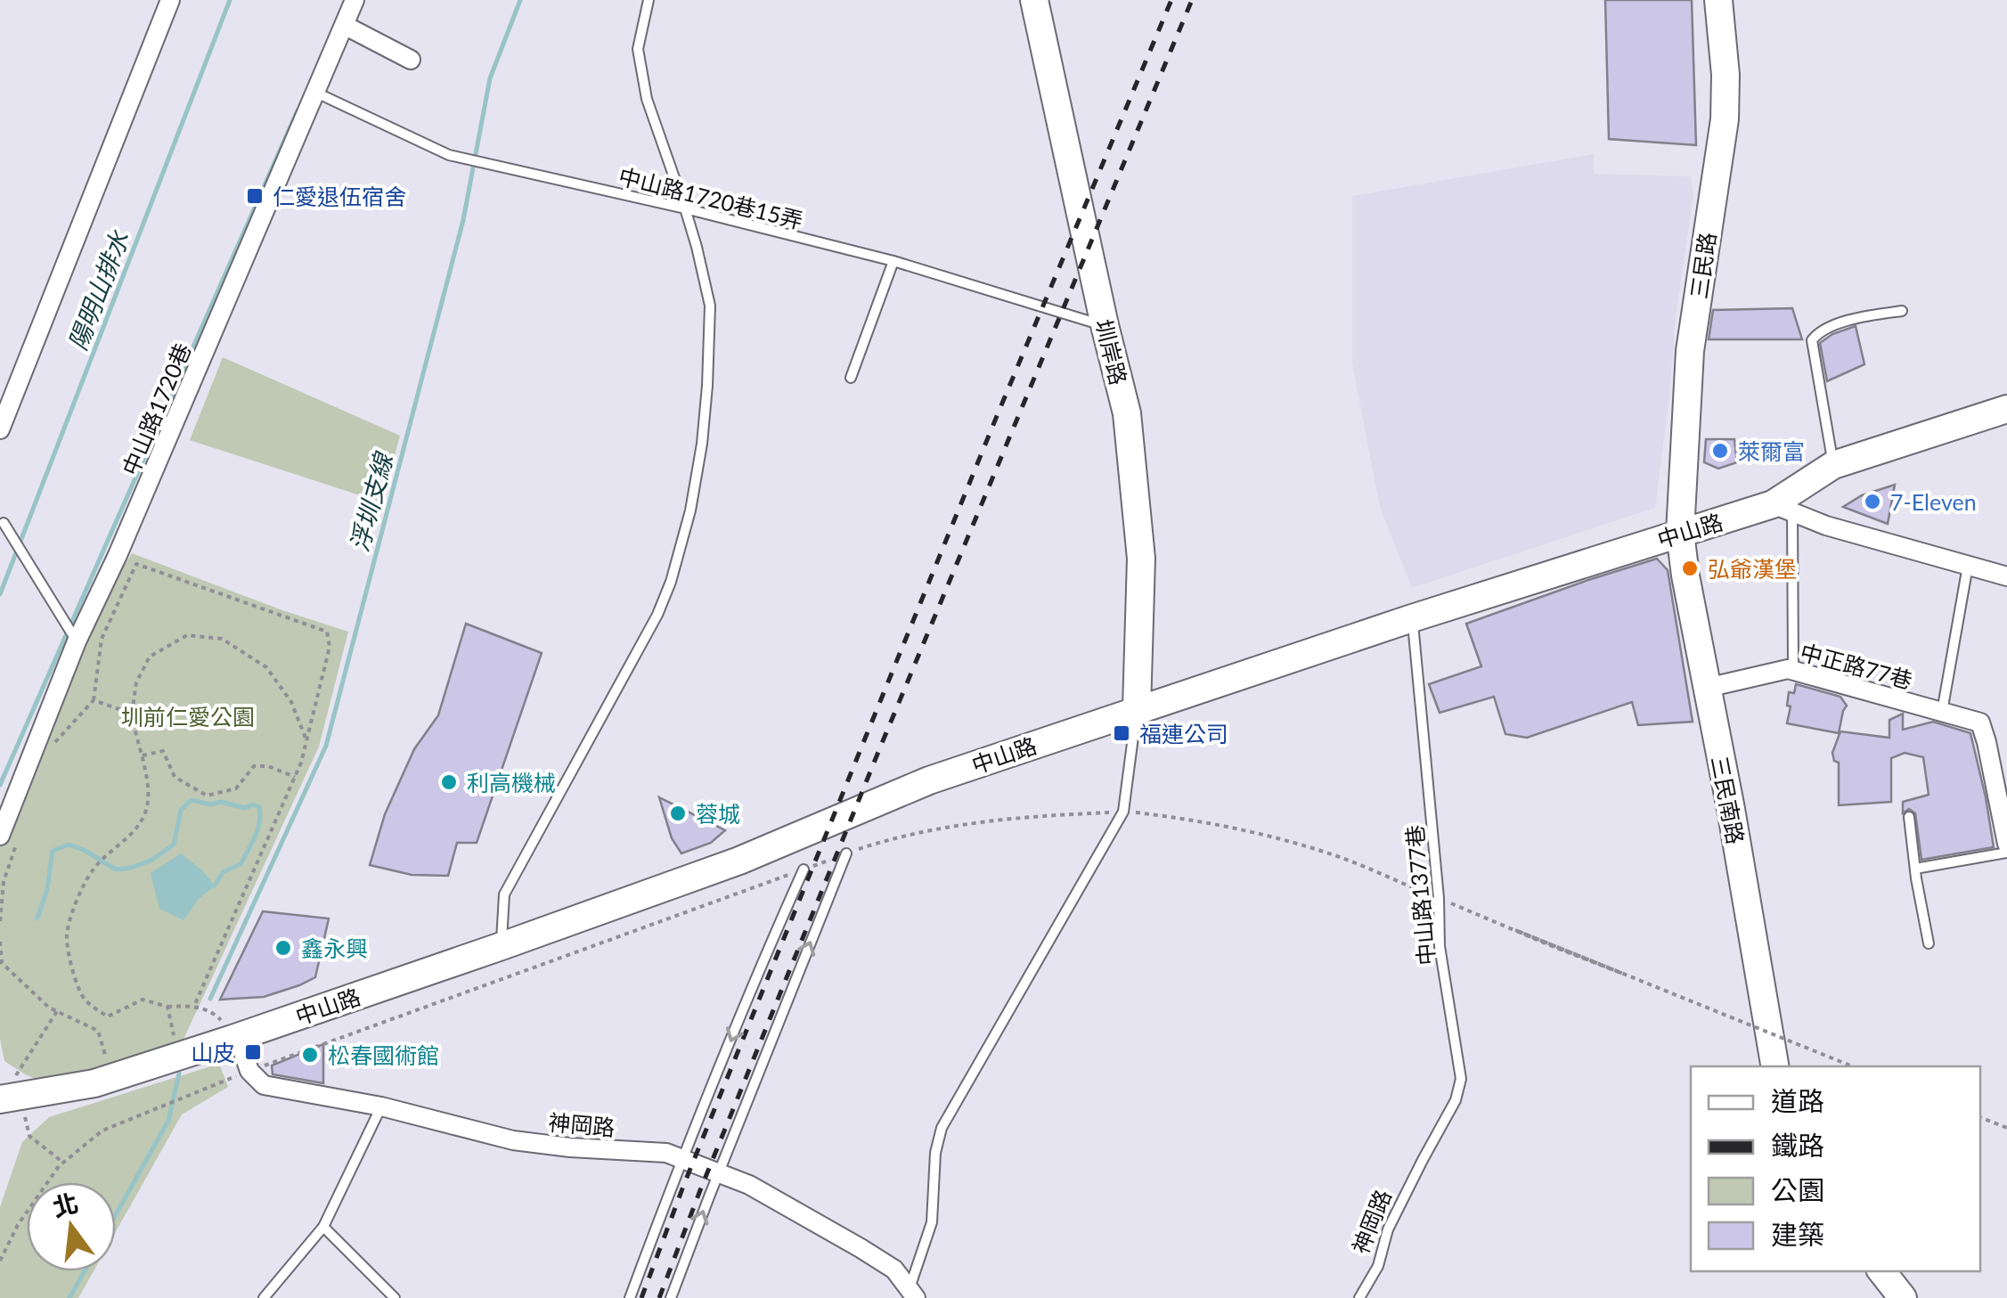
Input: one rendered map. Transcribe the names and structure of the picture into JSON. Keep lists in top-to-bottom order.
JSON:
{
  "streets": {
    "street": [
      "三民路",
      "圳岸路",
      "中山路1720巷",
      "中山路",
      "中正路77巷",
      "三民南路",
      "神岡路"
    ],
    "lane": ["中山路1720巷15弄", "中山路1377巷"]
  },
  "crossings": [
    ["中山路1720巷15弄", "圳岸路"],
    ["中山路1720巷15弄", "中山路1720巷"],
    ["三民路", "中山路"],
    ["三民路", "三民南路"],
    ["圳岸路", "中山路"],
    ["中山路", "三民南路"],
    ["中山路", "中山路1377巷"],
    ["中正路77巷", "三民南路"],
    ["中山路1377巷", "神岡路"]
  ],
  "water": ["陽明山排水", "浮圳支線"],
  "parks": ["圳前仁愛公園"],
  "places": {
    "transit": ["仁愛退伍宿舍", "福連公司", "山皮"],
    "other": [
      "萊爾富",
      "7-Eleven",
      "弘爺漢堡",
      "利高機械",
      "蓉城",
      "鑫永興",
      "松春國術館"
    ]
  },
  "legend": [
    "道路",
    "鐵路",
    "公園",
    "建築"
  ],
  "north": "top"
}
